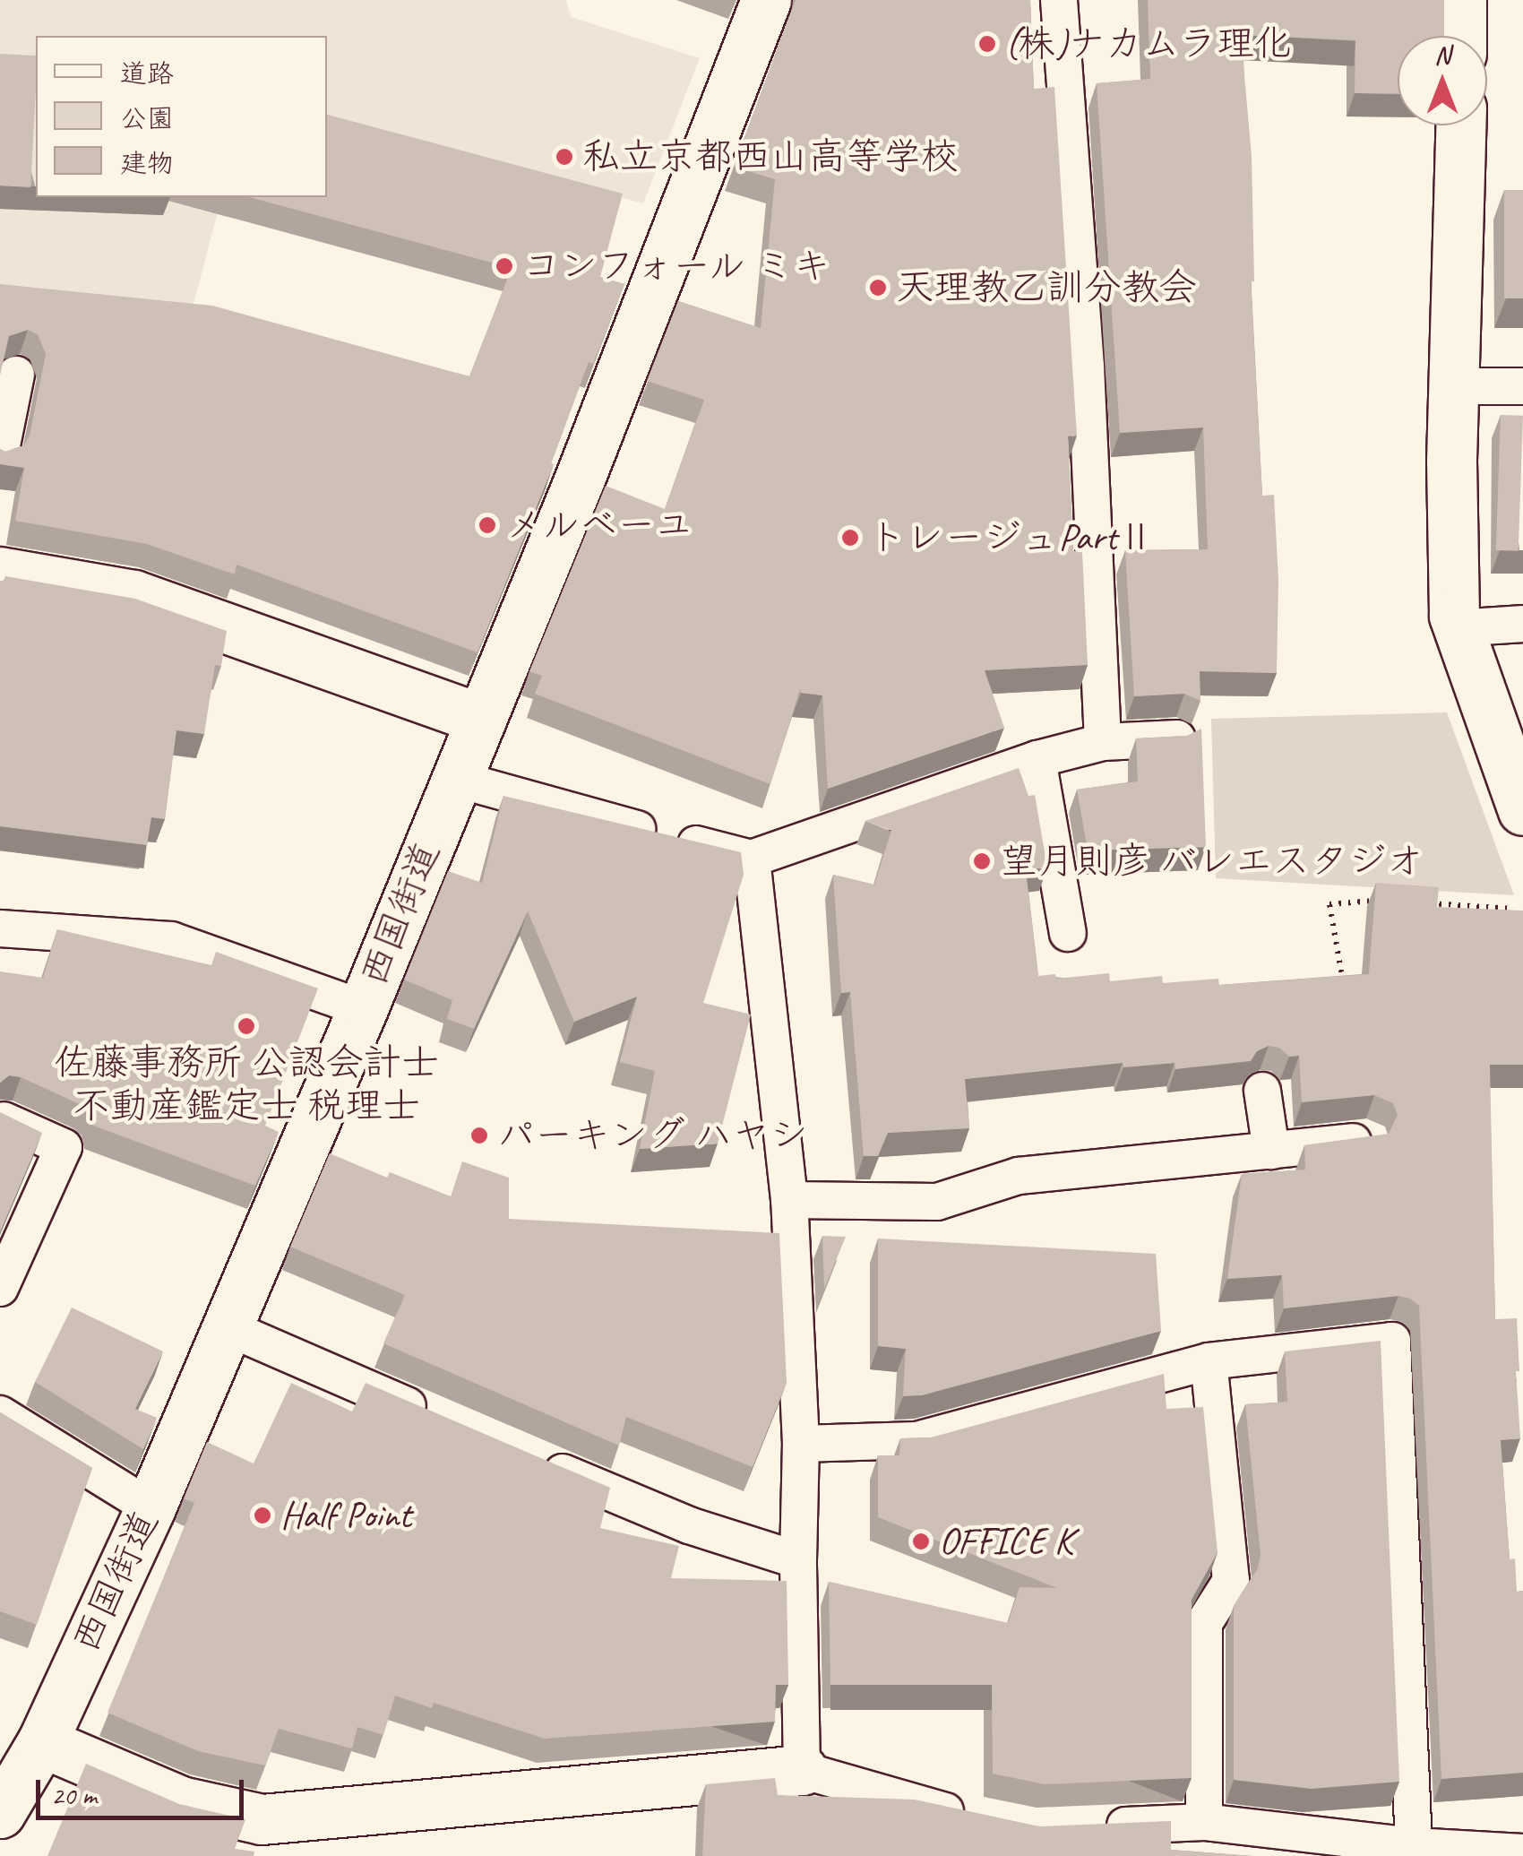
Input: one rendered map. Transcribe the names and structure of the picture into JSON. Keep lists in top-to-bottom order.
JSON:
{
  "streets": {
    "street": ["西国街道"]
  },
  "places": [
    "(株)ナカムラ理化",
    "私立京都西山高等学校",
    "コンフォール ミキ",
    "天理教乙訓分教会",
    "メルベーユ",
    "トレージュPartⅡ",
    "望月則彦 バレエスタジオ",
    "佐藤事務所 公認会計士 不動産鑑定士 税理士",
    "パーキング ハヤシ",
    "Half Point",
    "OFFICE K"
  ],
  "legend": ["道路", "公園", "建物"],
  "scale_bar": "20 m",
  "north": "top"
}
